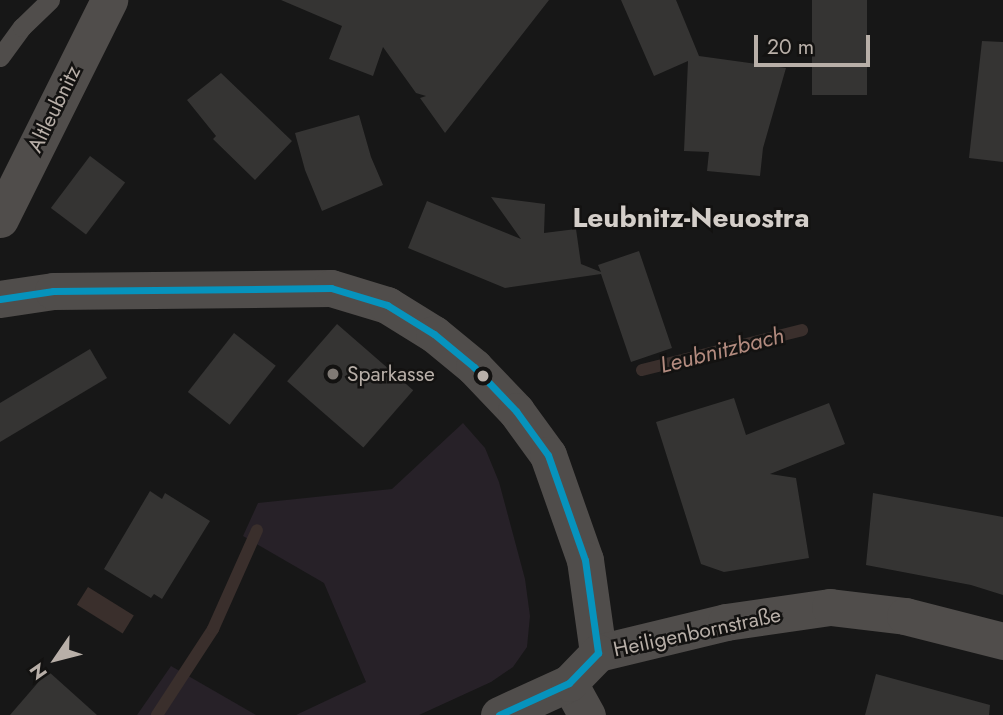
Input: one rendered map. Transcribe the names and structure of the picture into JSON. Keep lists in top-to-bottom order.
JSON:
{
  "streets": {
    "street": ["Altleubnitz", "Heiligenbornstraße"]
  },
  "districts": ["Leubnitz-Neuostra"],
  "water": ["Leubnitzbach"],
  "places": ["Sparkasse"],
  "scale_bar": "20 m",
  "north": "bottom left"
}
